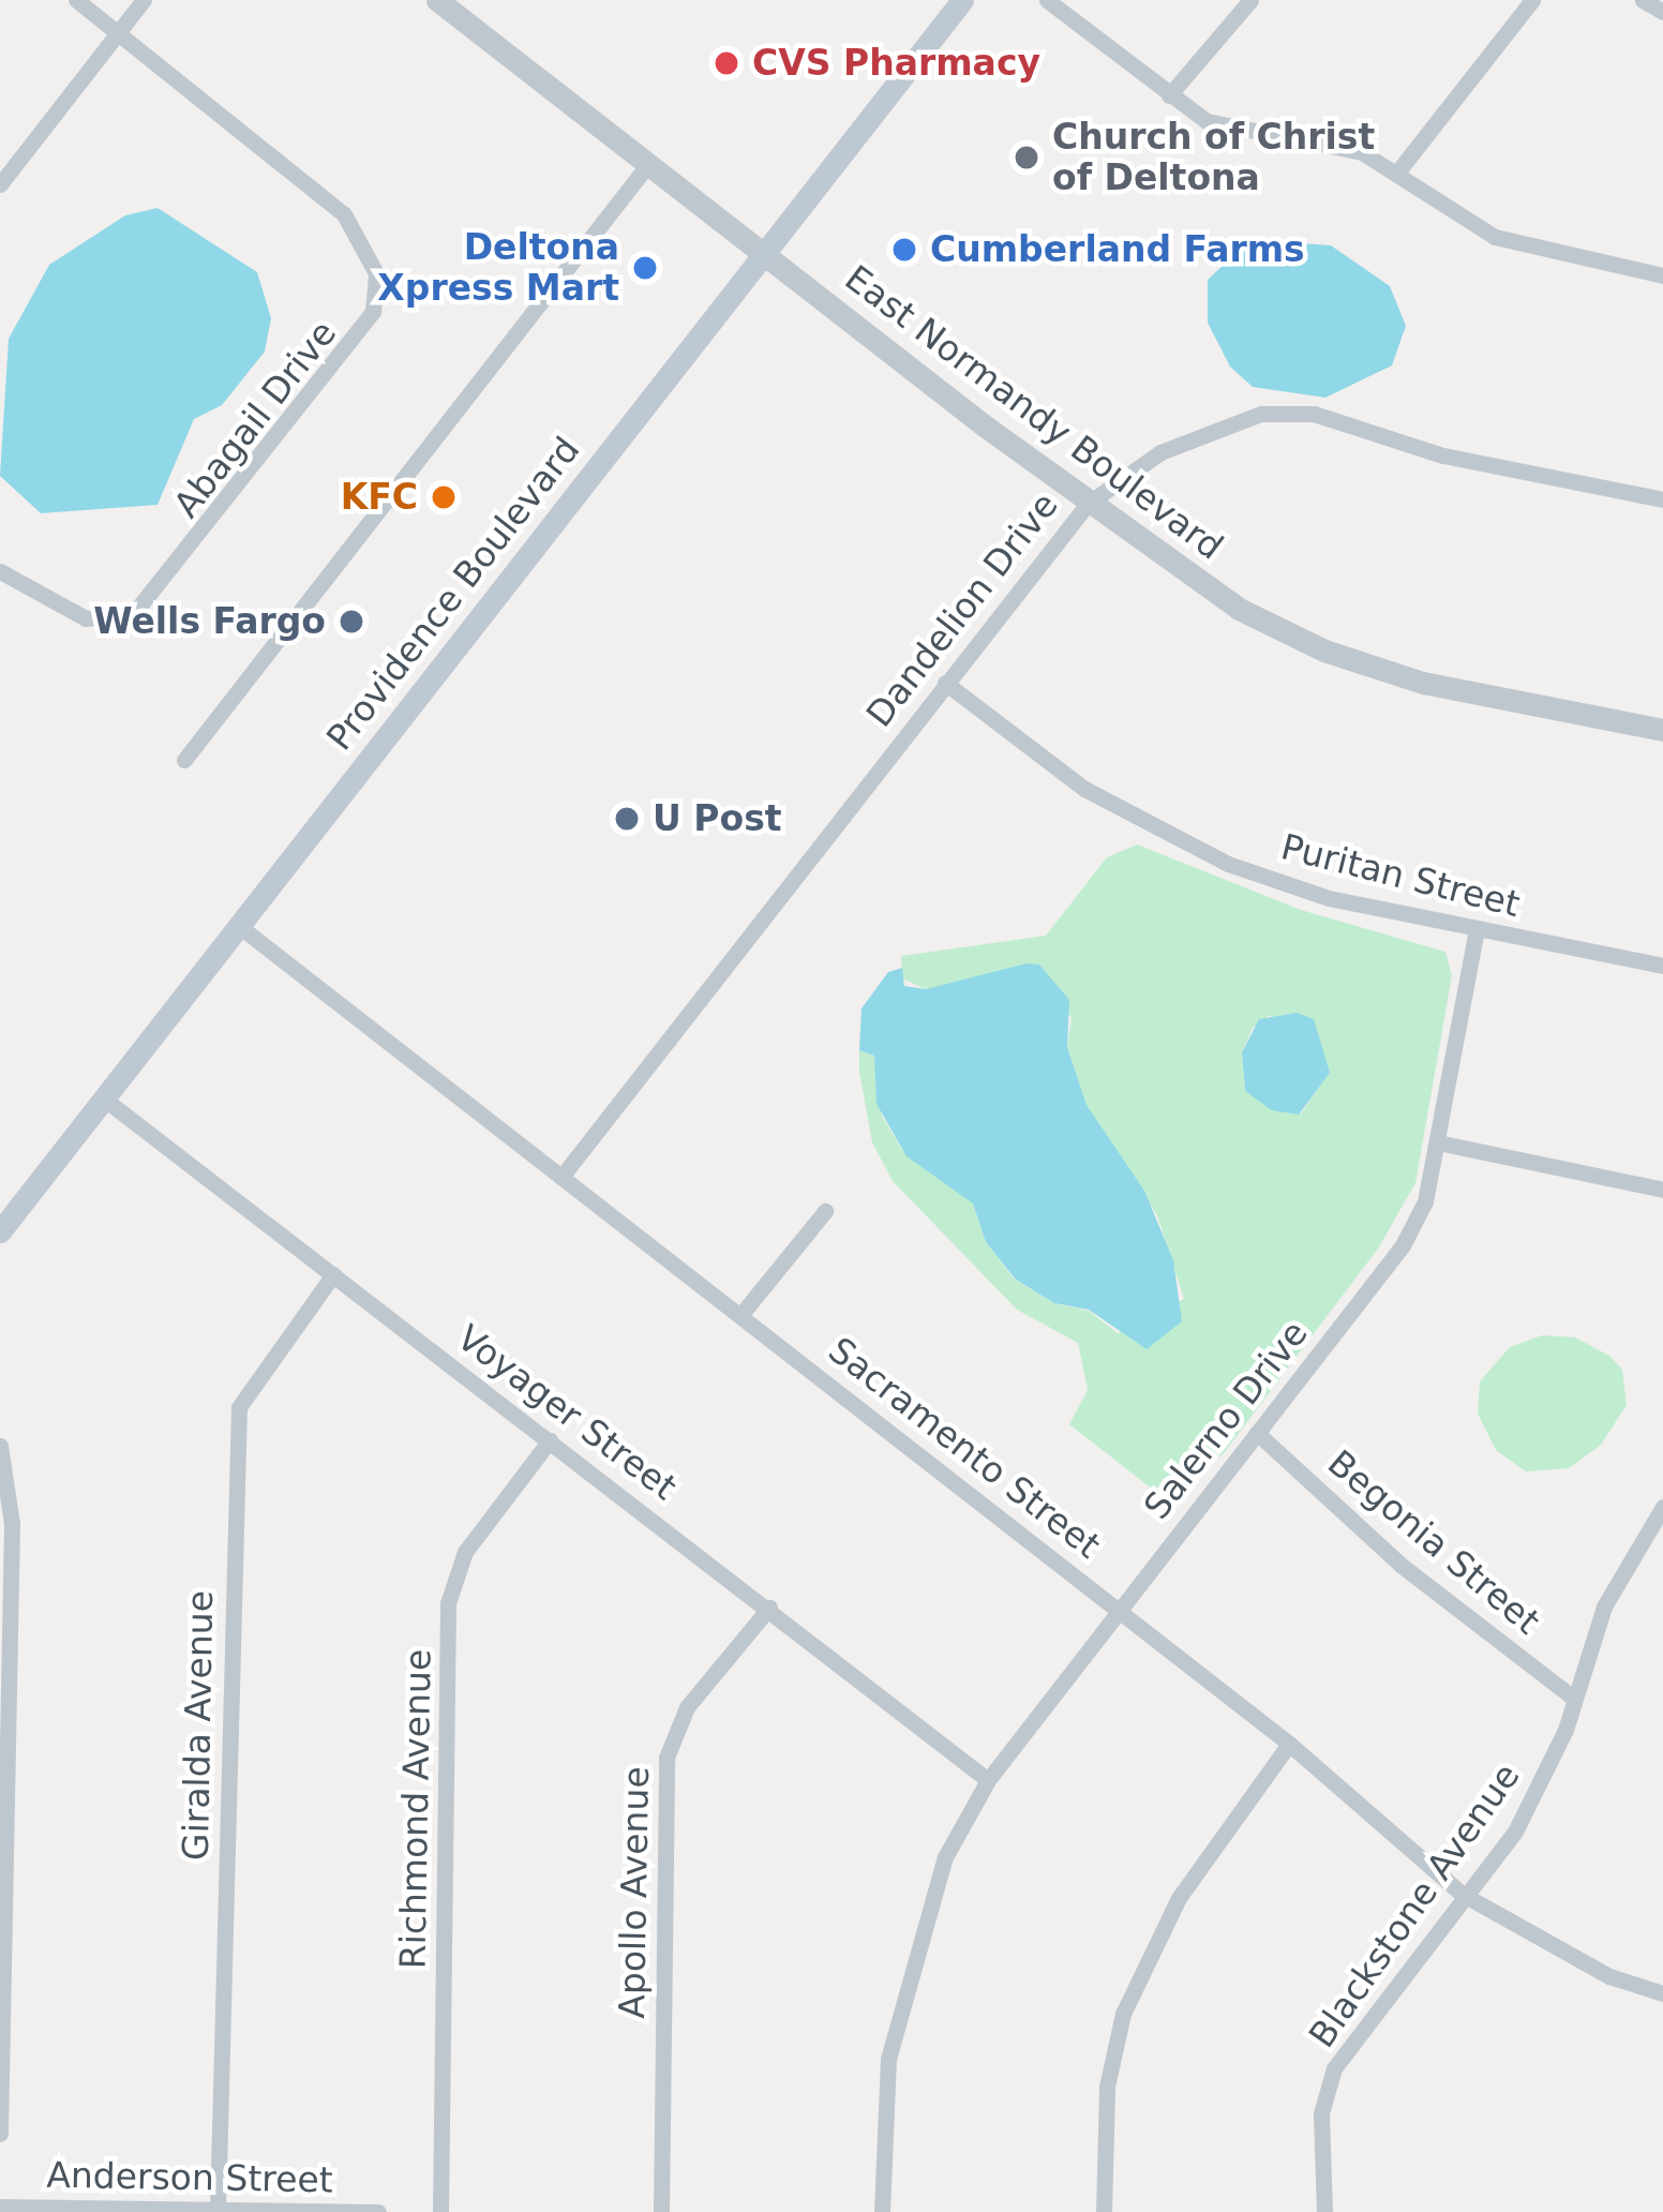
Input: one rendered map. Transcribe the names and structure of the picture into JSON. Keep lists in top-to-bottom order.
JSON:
{
  "streets": {
    "main road": ["Providence Boulevard"],
    "street": [
      "East Normandy Boulevard",
      "Abagail Drive",
      "Dandelion Drive",
      "Puritan Street",
      "Voyager Street",
      "Salerno Drive",
      "Sacramento Street",
      "Begonia Street",
      "Giralda Avenue",
      "Richmond Avenue",
      "Apollo Avenue",
      "Blackstone Avenue",
      "Anderson Street"
    ]
  },
  "crossings": [
    ["East Normandy Boulevard", "Providence Boulevard"],
    ["East Normandy Boulevard", "Dandelion Drive"],
    ["Providence Boulevard", "Voyager Street"],
    ["Providence Boulevard", "Sacramento Street"],
    ["Dandelion Drive", "Puritan Street"],
    ["Dandelion Drive", "Sacramento Street"],
    ["Puritan Street", "Salerno Drive"],
    ["Voyager Street", "Salerno Drive"],
    ["Voyager Street", "Giralda Avenue"],
    ["Voyager Street", "Richmond Avenue"],
    ["Voyager Street", "Apollo Avenue"],
    ["Salerno Drive", "Sacramento Street"],
    ["Salerno Drive", "Begonia Street"],
    ["Sacramento Street", "Blackstone Avenue"],
    ["Begonia Street", "Blackstone Avenue"],
    ["Giralda Avenue", "Anderson Street"]
  ],
  "places": [
    "CVS Pharmacy",
    "Church of Christ of Deltona",
    "Cumberland Farms",
    "Deltona Xpress Mart",
    "KFC",
    "Wells Fargo",
    "U Post"
  ]
}
